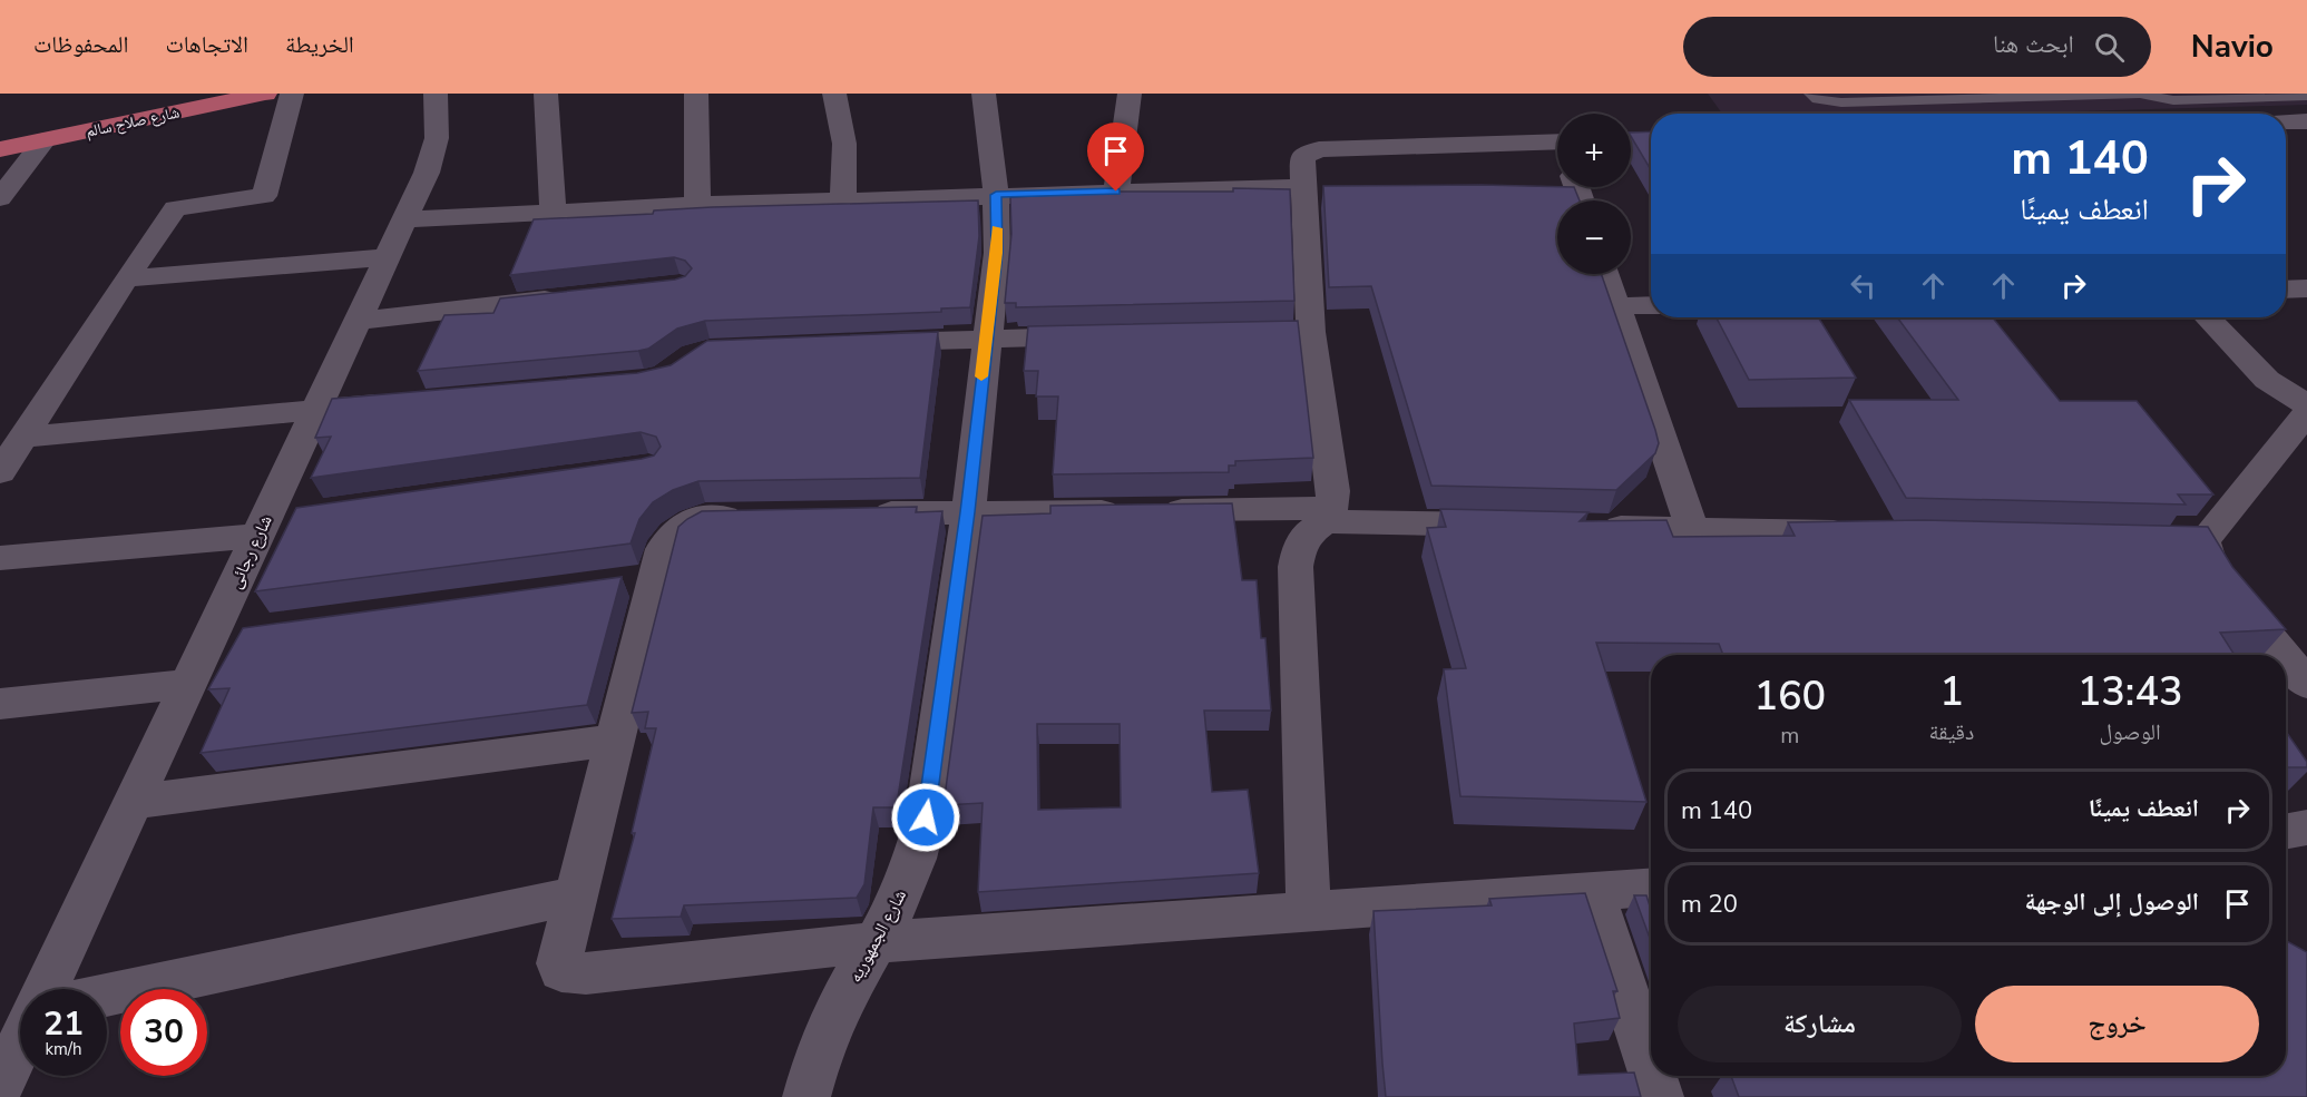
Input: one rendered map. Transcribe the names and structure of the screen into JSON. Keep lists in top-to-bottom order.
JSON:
{
  "streets": {
    "main road": ["شارع صلاح سالم"],
    "street": ["شارع رجائى", "شارع الجمهوريه"]
  },
  "page": {
    "header": "Navio",
    "search": "ابحث هنا",
    "nav": ["الخريطة", "الاتجاهات", "المحفوظات"],
    "map_buttons": ["+", "−"],
    "turn": ["140 m", "انعطف يمينًا"],
    "eta": [
      "13:43",
      "الوصول",
      "1",
      "دقيقة",
      "160",
      "m"
    ],
    "list": [
      {
        "name": "انعطف يمينًا",
        "value": "140 m"
      },
      {
        "name": "الوصول إلى الوجهة",
        "value": "20 m"
      }
    ],
    "buttons": ["خروج", "مشاركة"],
    "speed": "21 km/h",
    "limit": "30"
  }
}
